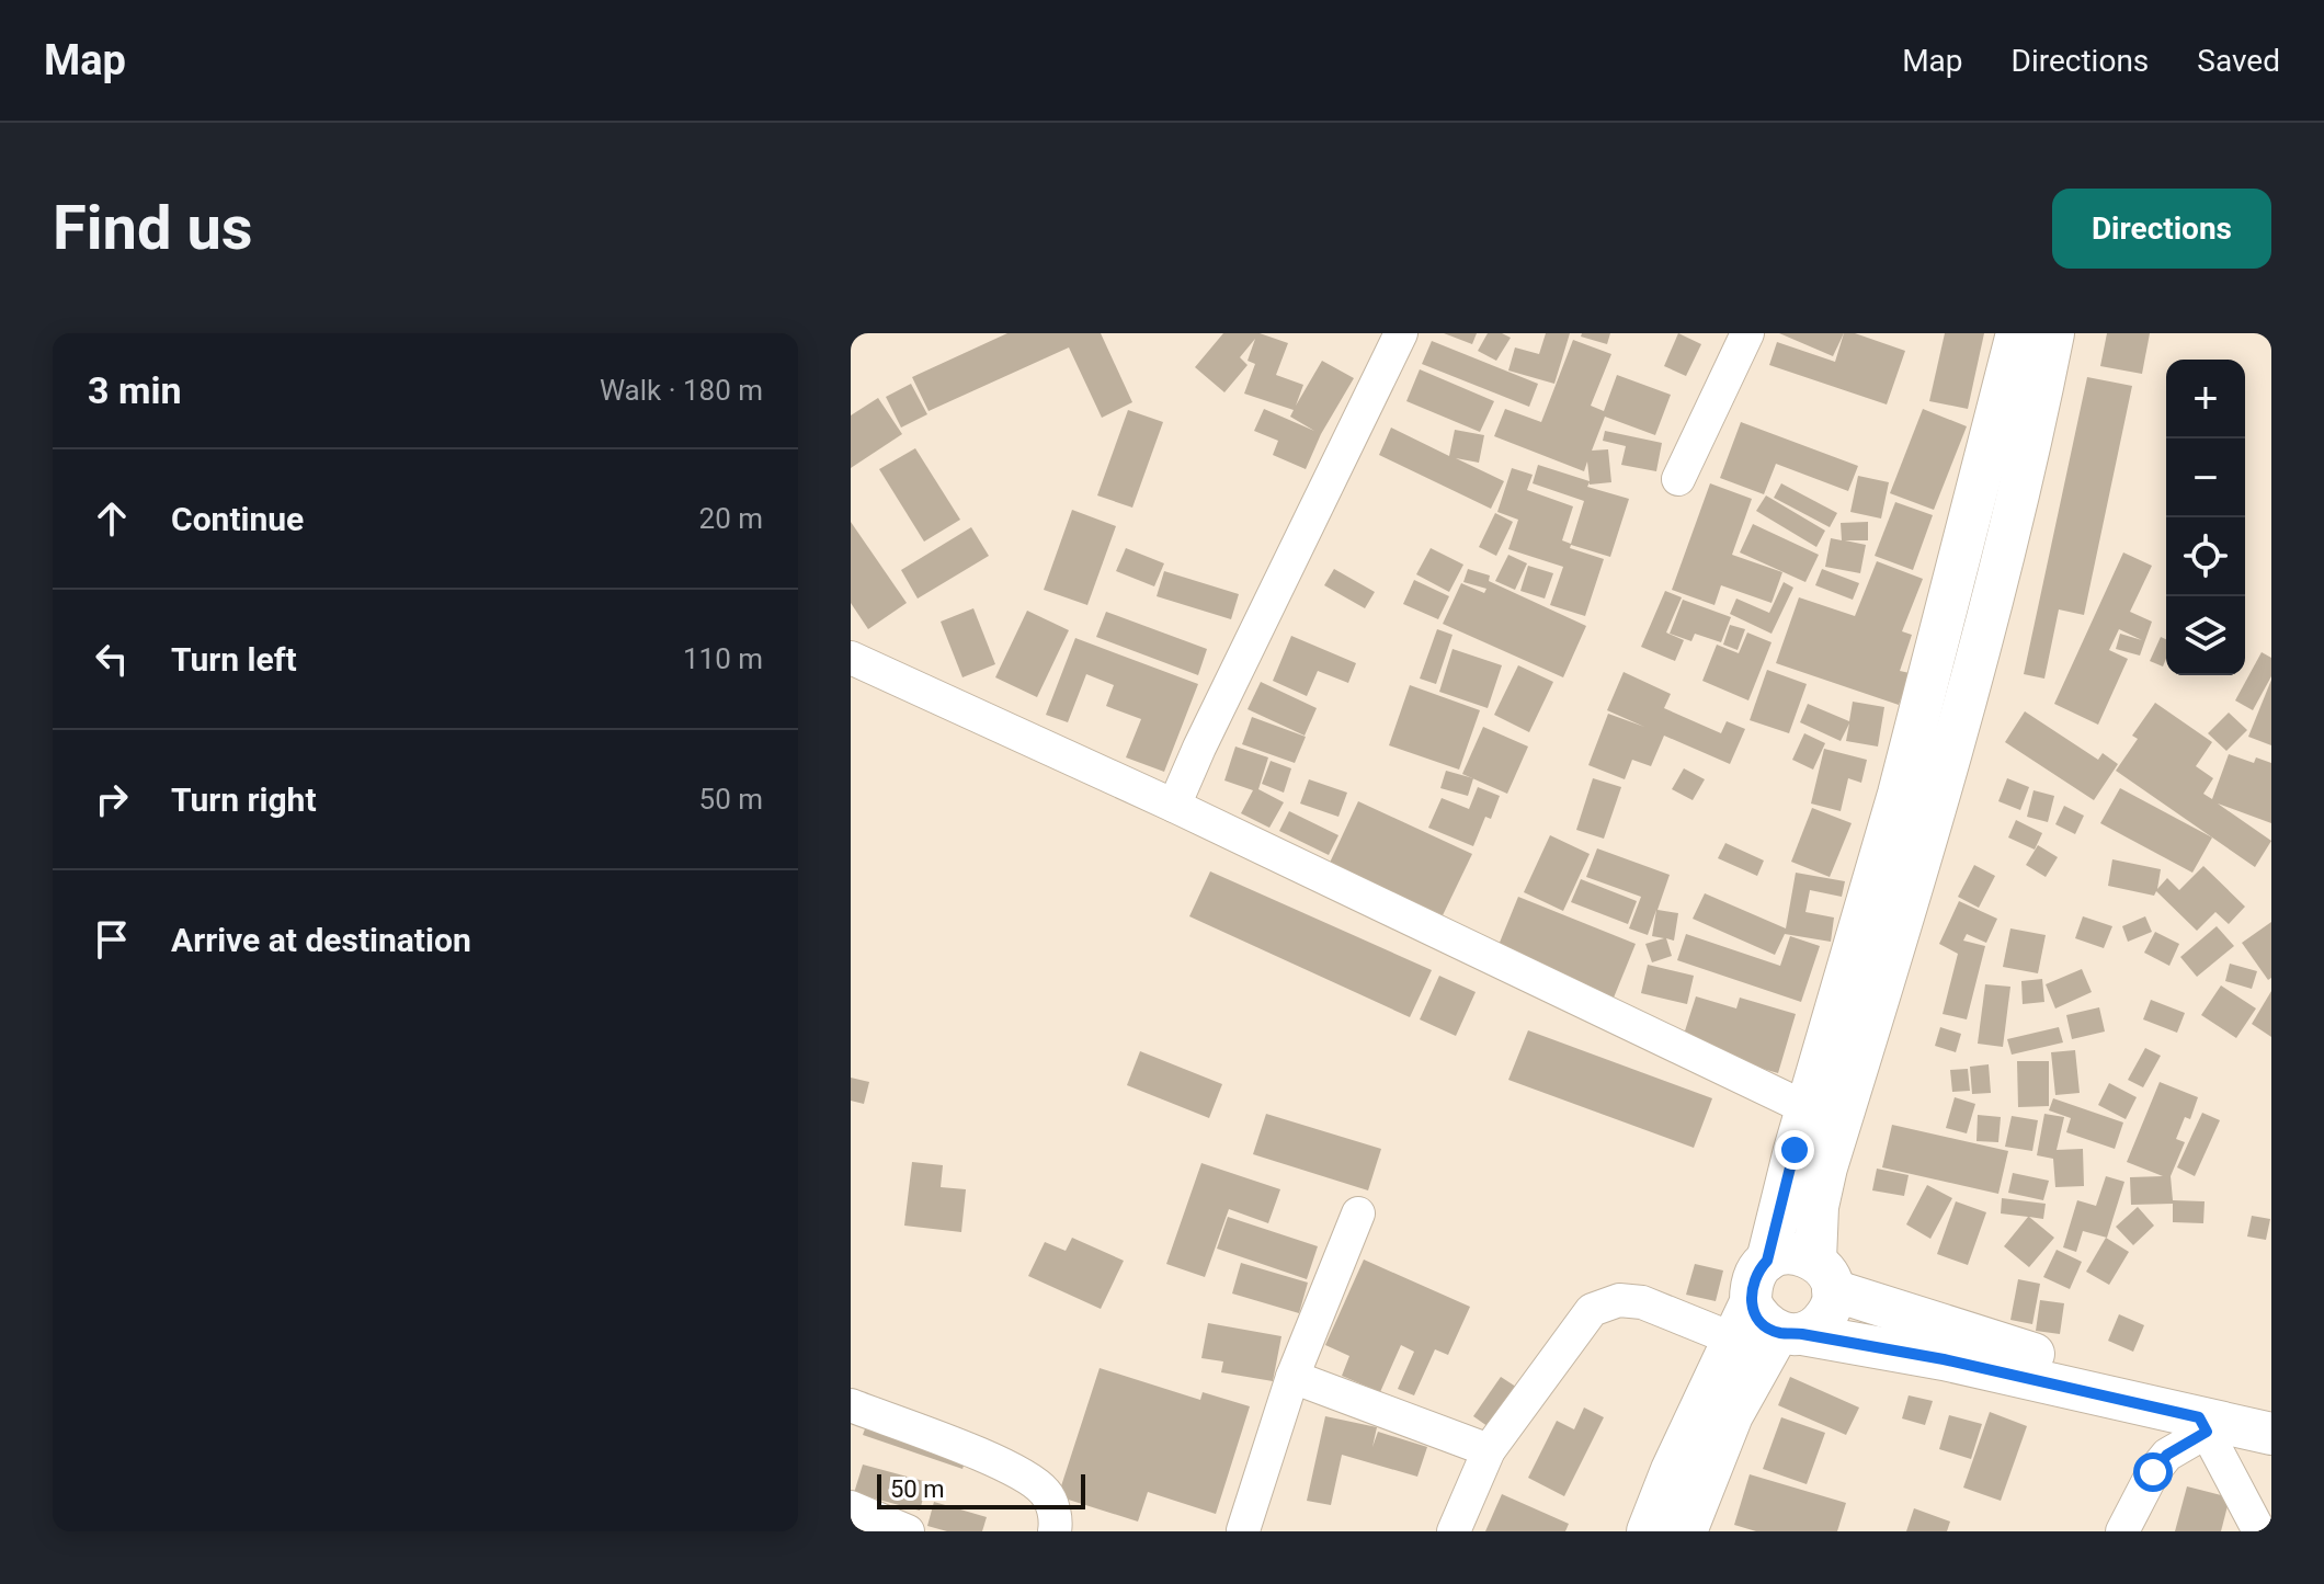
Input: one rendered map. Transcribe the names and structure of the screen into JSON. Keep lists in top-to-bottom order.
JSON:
{
  "scale_bar": "50 m",
  "page": {
    "header": "Map",
    "nav": ["Map", "Directions", "Saved"],
    "buttons": "Directions",
    "title": "Find us",
    "heading": ["3 min", "Walk · 180 m"],
    "map_buttons": ["+", "−"],
    "list": [
      ["Continue", "20 m"],
      ["Turn left", "110 m"],
      ["Turn right", "50 m"],
      "Arrive at destination"
    ],
    "scale": "50 m"
  }
}
